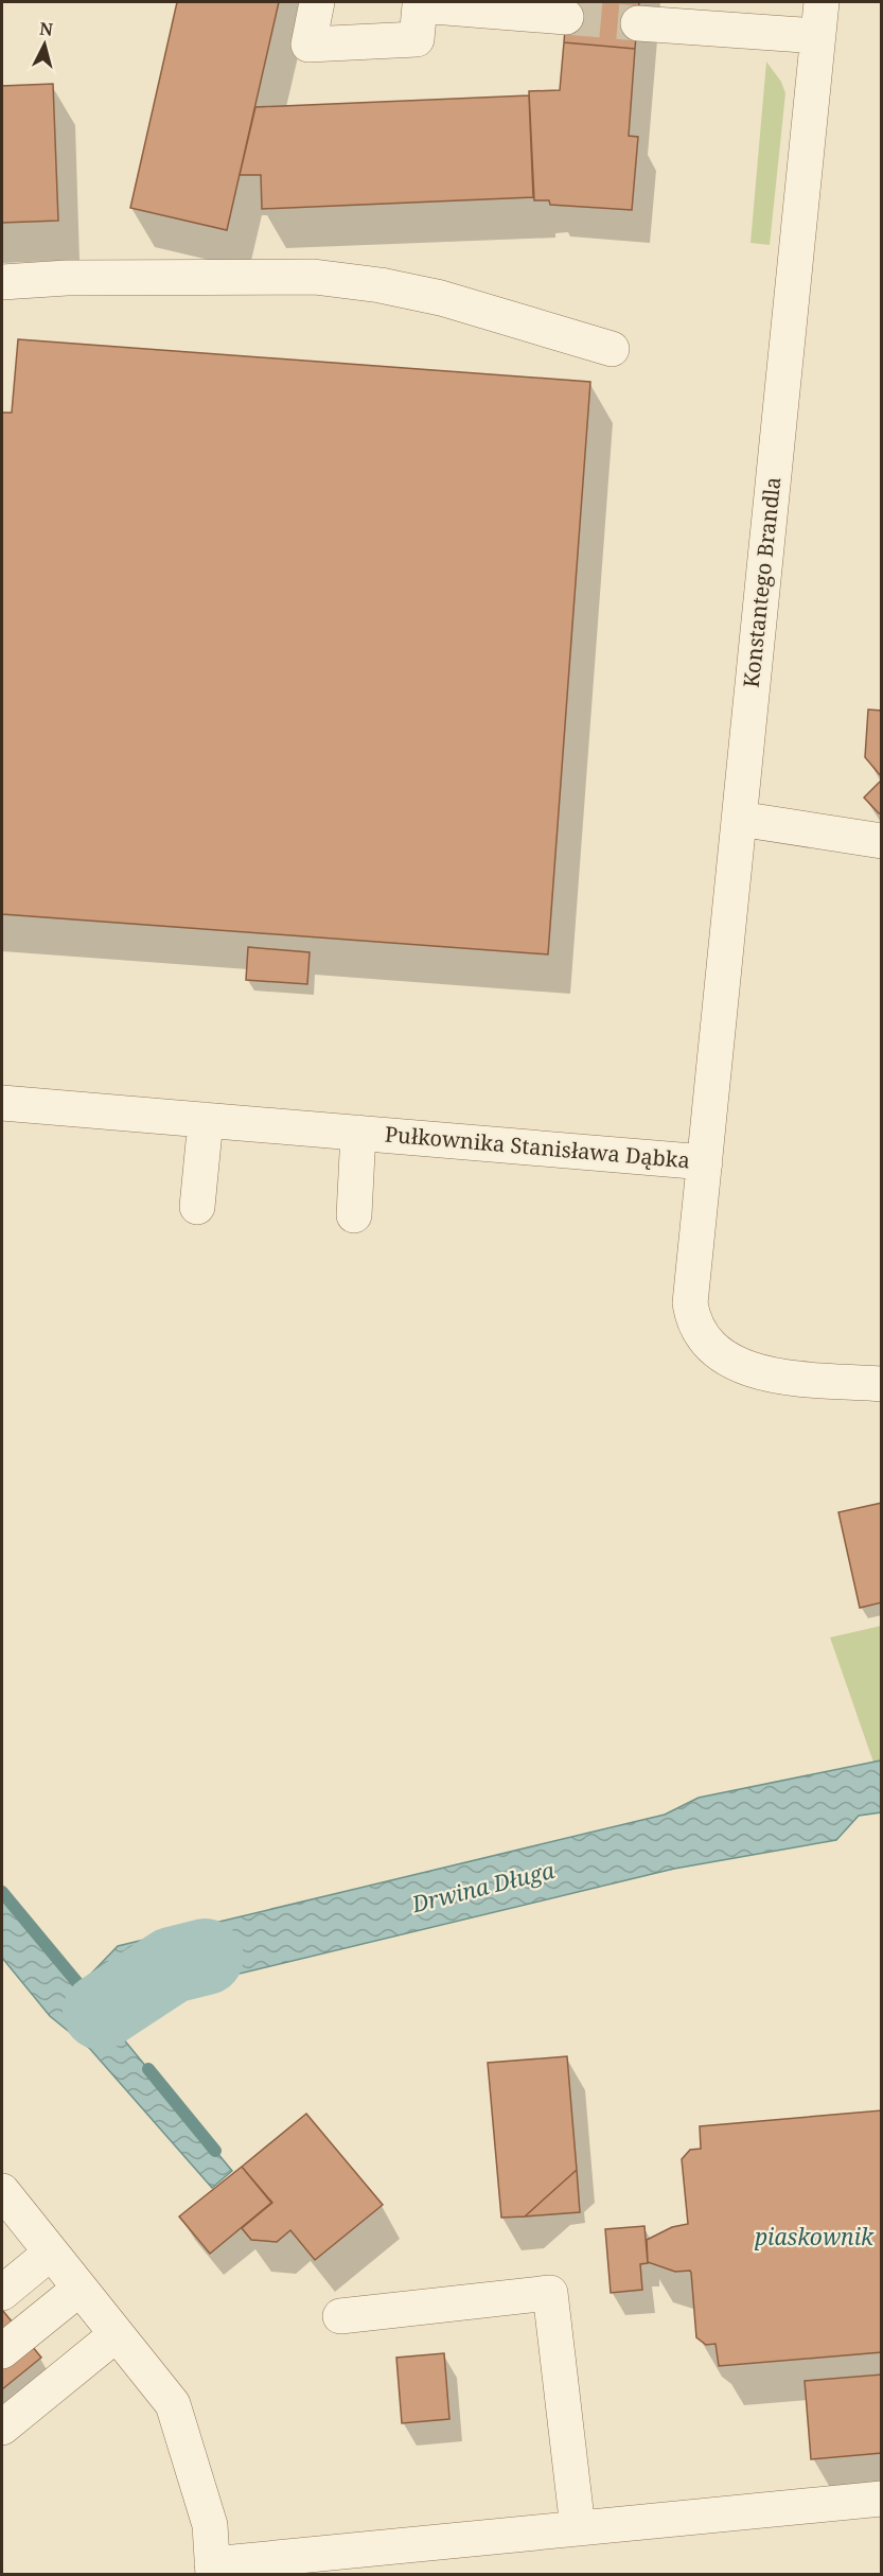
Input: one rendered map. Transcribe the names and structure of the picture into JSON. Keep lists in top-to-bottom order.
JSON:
{
  "streets": {
    "street": ["Konstantego Brandla", "Pułkownika Stanisława Dąbka"]
  },
  "crossings": [
    ["Konstantego Brandla", "Pułkownika Stanisława Dąbka"]
  ],
  "water": ["Drwina Długa", "piaskownik"],
  "north": "top"
}
